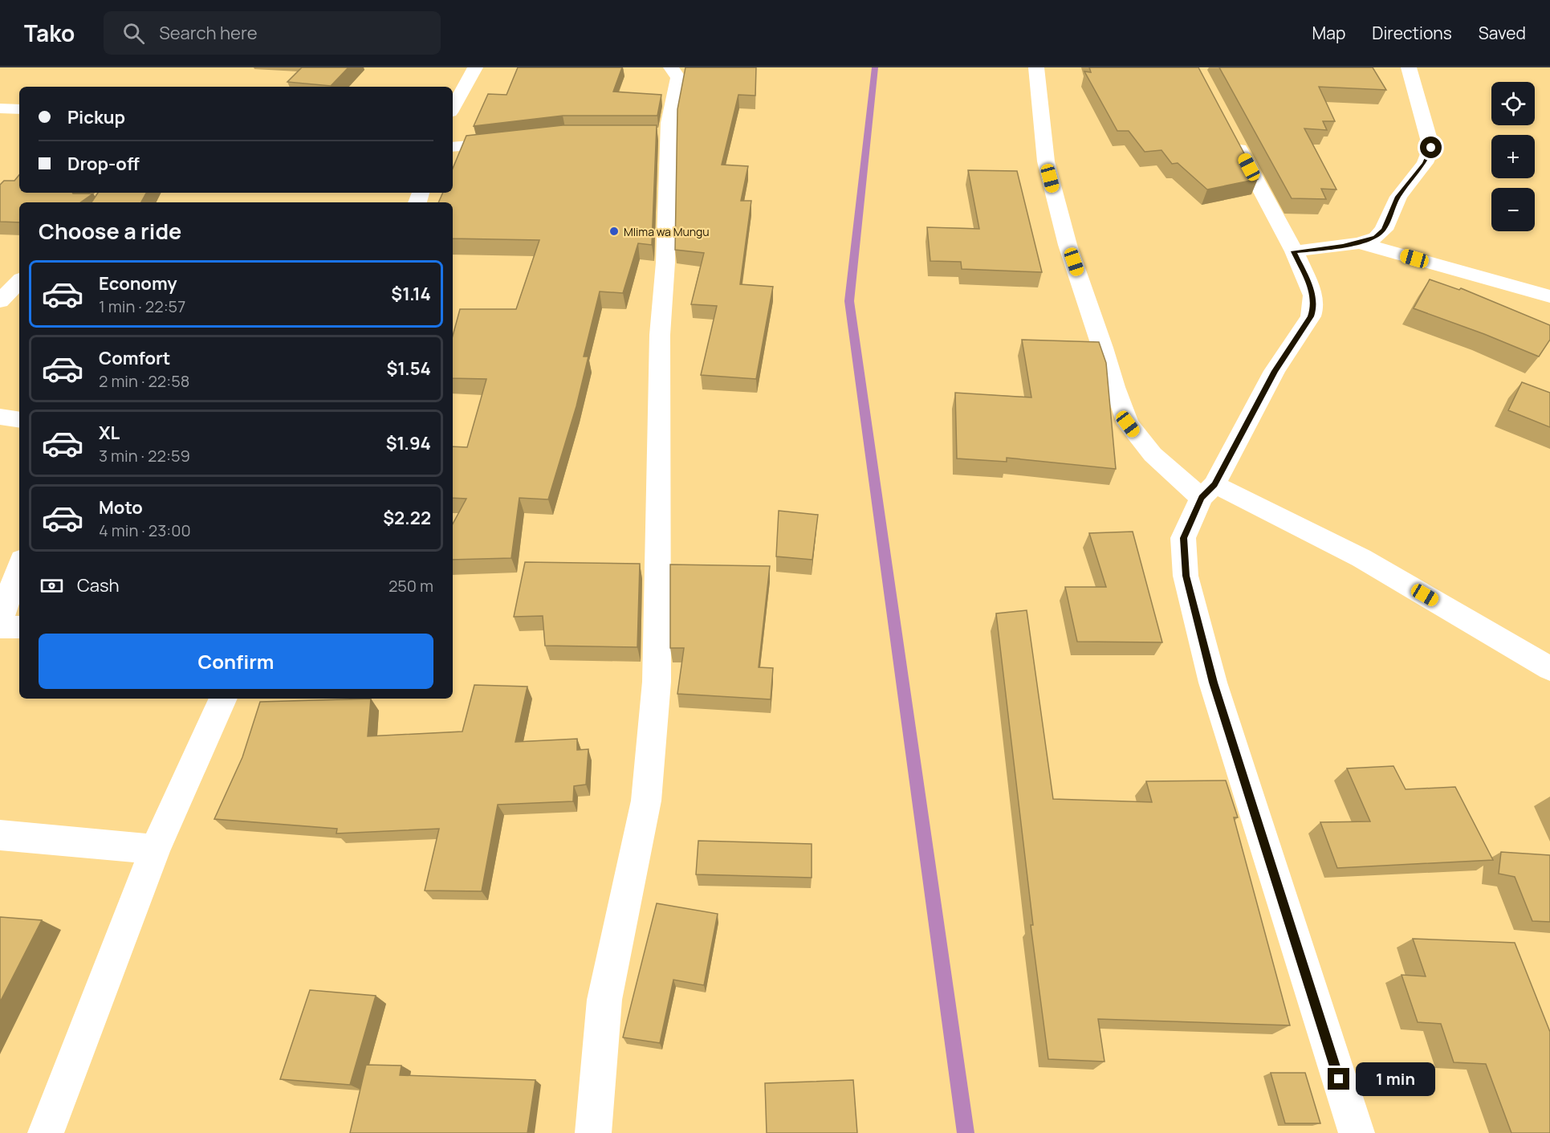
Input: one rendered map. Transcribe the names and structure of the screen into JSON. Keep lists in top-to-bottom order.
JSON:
{
  "places": ["Mlima wa Mungu"],
  "page": {
    "header": "Tako",
    "search": "Search here",
    "nav": ["Map", "Directions", "Saved"],
    "map_buttons": ["+", "−"],
    "banner": ["Pickup", "Drop-off"],
    "heading": "Choose a ride",
    "list": [
      {
        "name": "Economy",
        "note": "1 min · 22:57",
        "value": "$1.14"
      },
      {
        "name": "Comfort",
        "note": "2 min · 22:58",
        "value": "$1.54"
      },
      {
        "name": "XL",
        "note": "3 min · 22:59",
        "value": "$1.94"
      },
      {
        "name": "Moto",
        "note": "4 min · 23:00",
        "value": "$2.22"
      }
    ],
    "pay": ["Cash", "250 m"],
    "buttons": "Confirm",
    "bubble": "1 min"
  }
}
